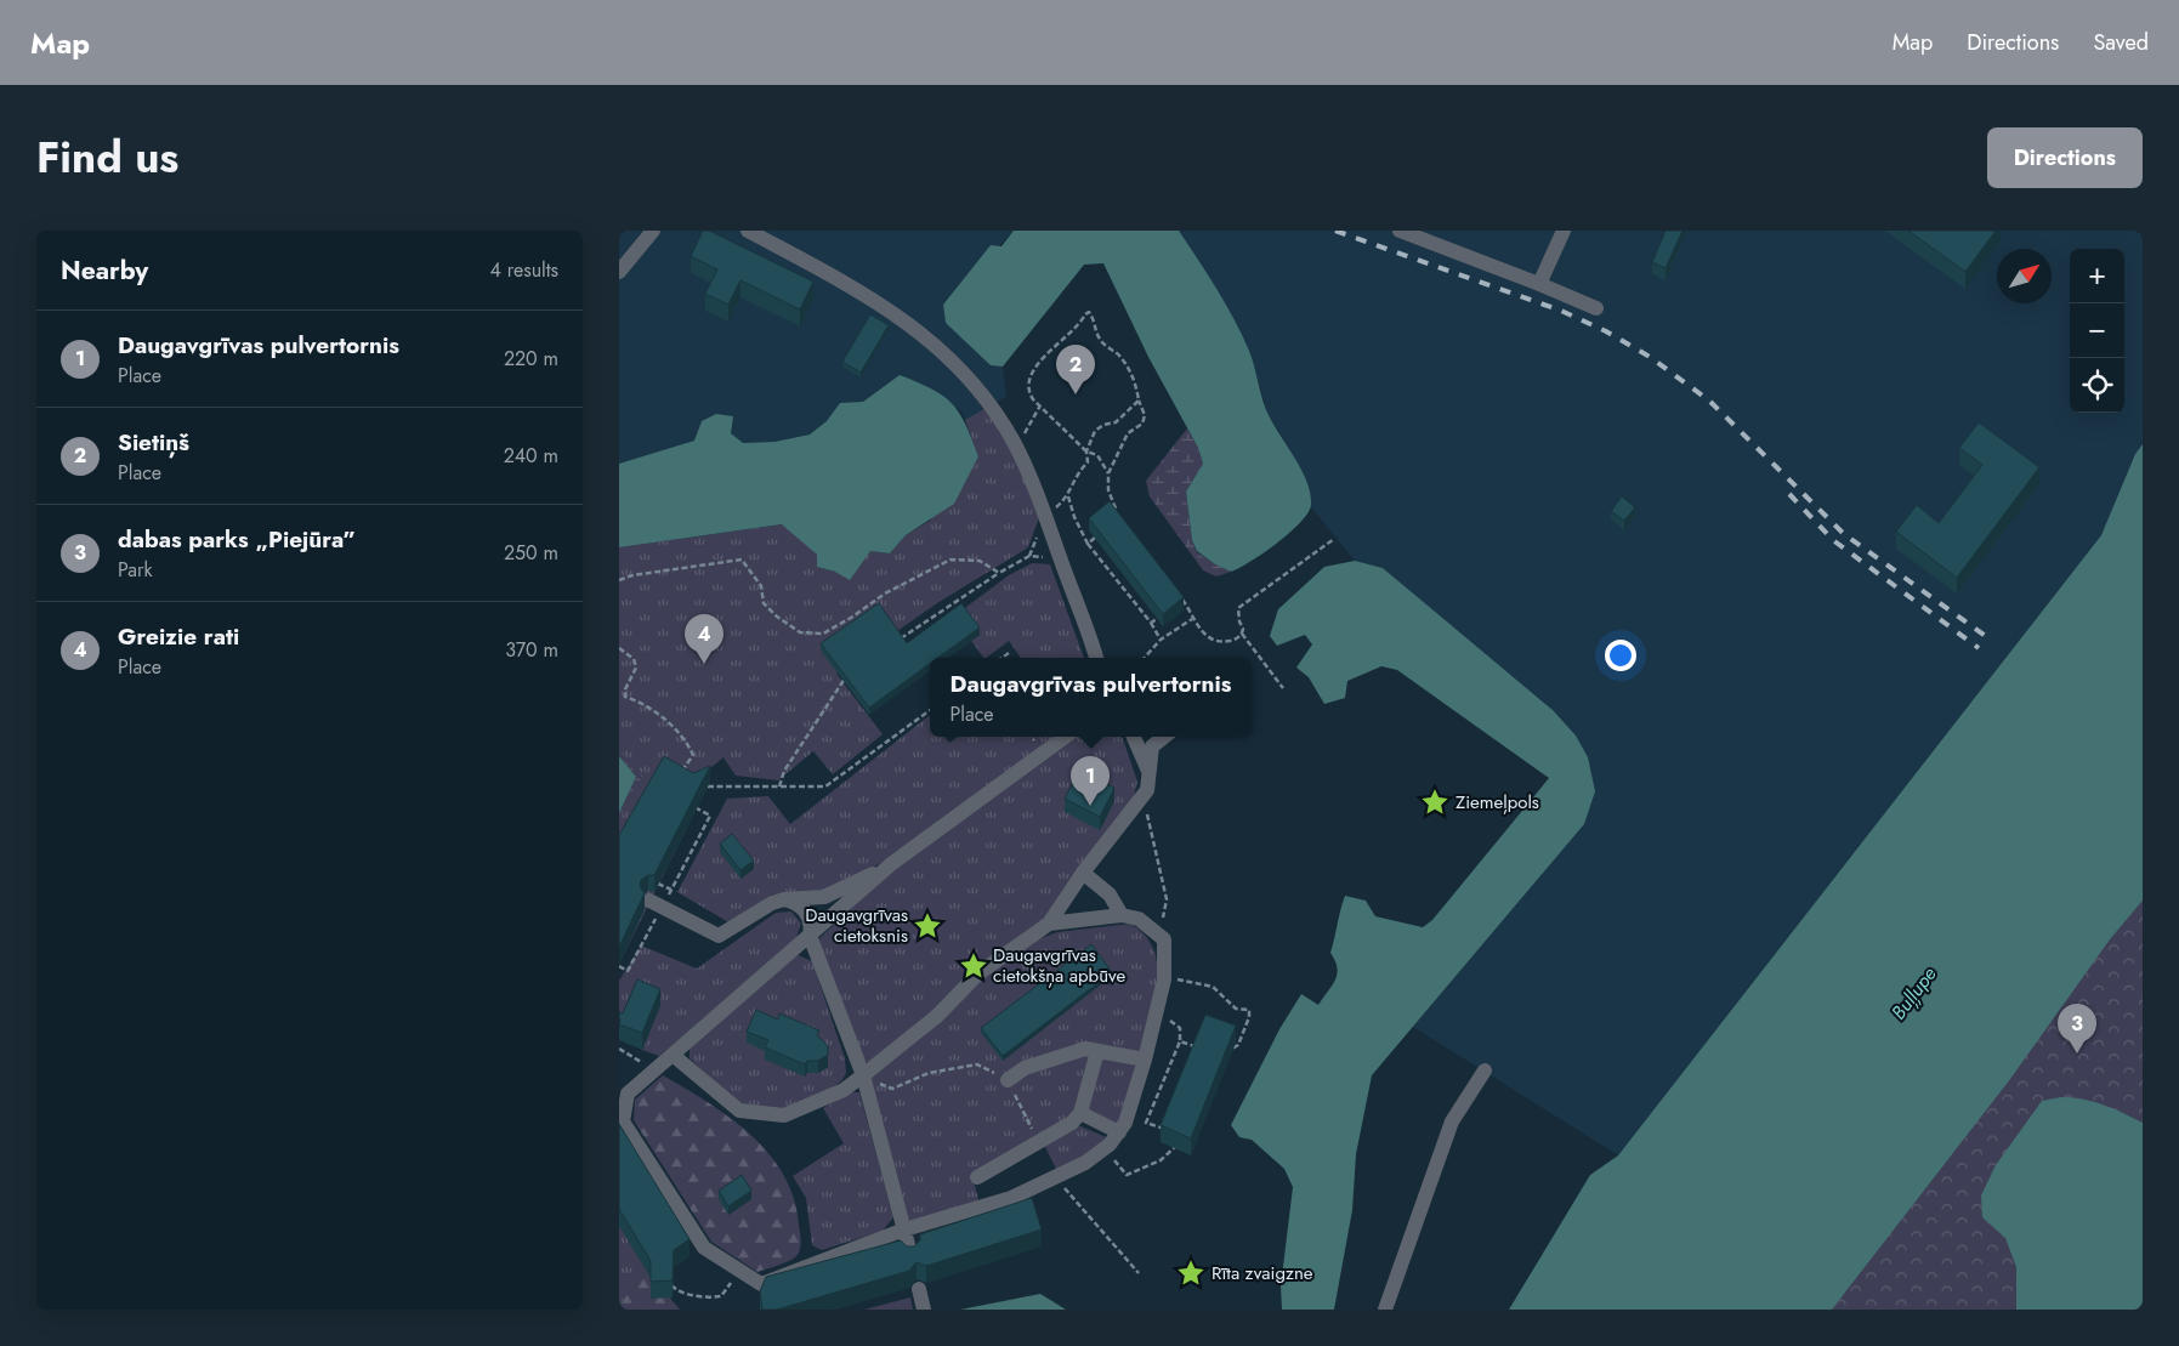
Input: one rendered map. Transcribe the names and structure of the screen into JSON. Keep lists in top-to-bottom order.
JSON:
{
  "water": ["Buļļupe"],
  "places": {
    "place": [
      "Ziemeļpols",
      "Daugavgrīvas cietoksnis",
      "Daugavgrīvas cietokšņa apbūve",
      "Rīta zvaigzne"
    ]
  },
  "north": "top right",
  "page": {
    "header": "Map",
    "nav": ["Map", "Directions", "Saved"],
    "title": "Find us",
    "buttons": "Directions",
    "heading": ["Nearby", "4 results"],
    "map_buttons": ["+", "−"],
    "list": [
      {
        "mark": "1",
        "name": "Daugavgrīvas pulvertornis",
        "note": "Place",
        "value": "220 m"
      },
      {
        "mark": "2",
        "name": "Sietiņš",
        "note": "Place",
        "value": "240 m"
      },
      {
        "mark": "3",
        "name": "dabas parks „Piejūra”",
        "note": "Park",
        "value": "250 m"
      },
      {
        "mark": "4",
        "name": "Greizie rati",
        "note": "Place",
        "value": "370 m"
      }
    ],
    "pins": [
      "2",
      "4",
      "1",
      "3"
    ],
    "popup": ["Daugavgrīvas pulvertornis", "Place"]
  }
}
